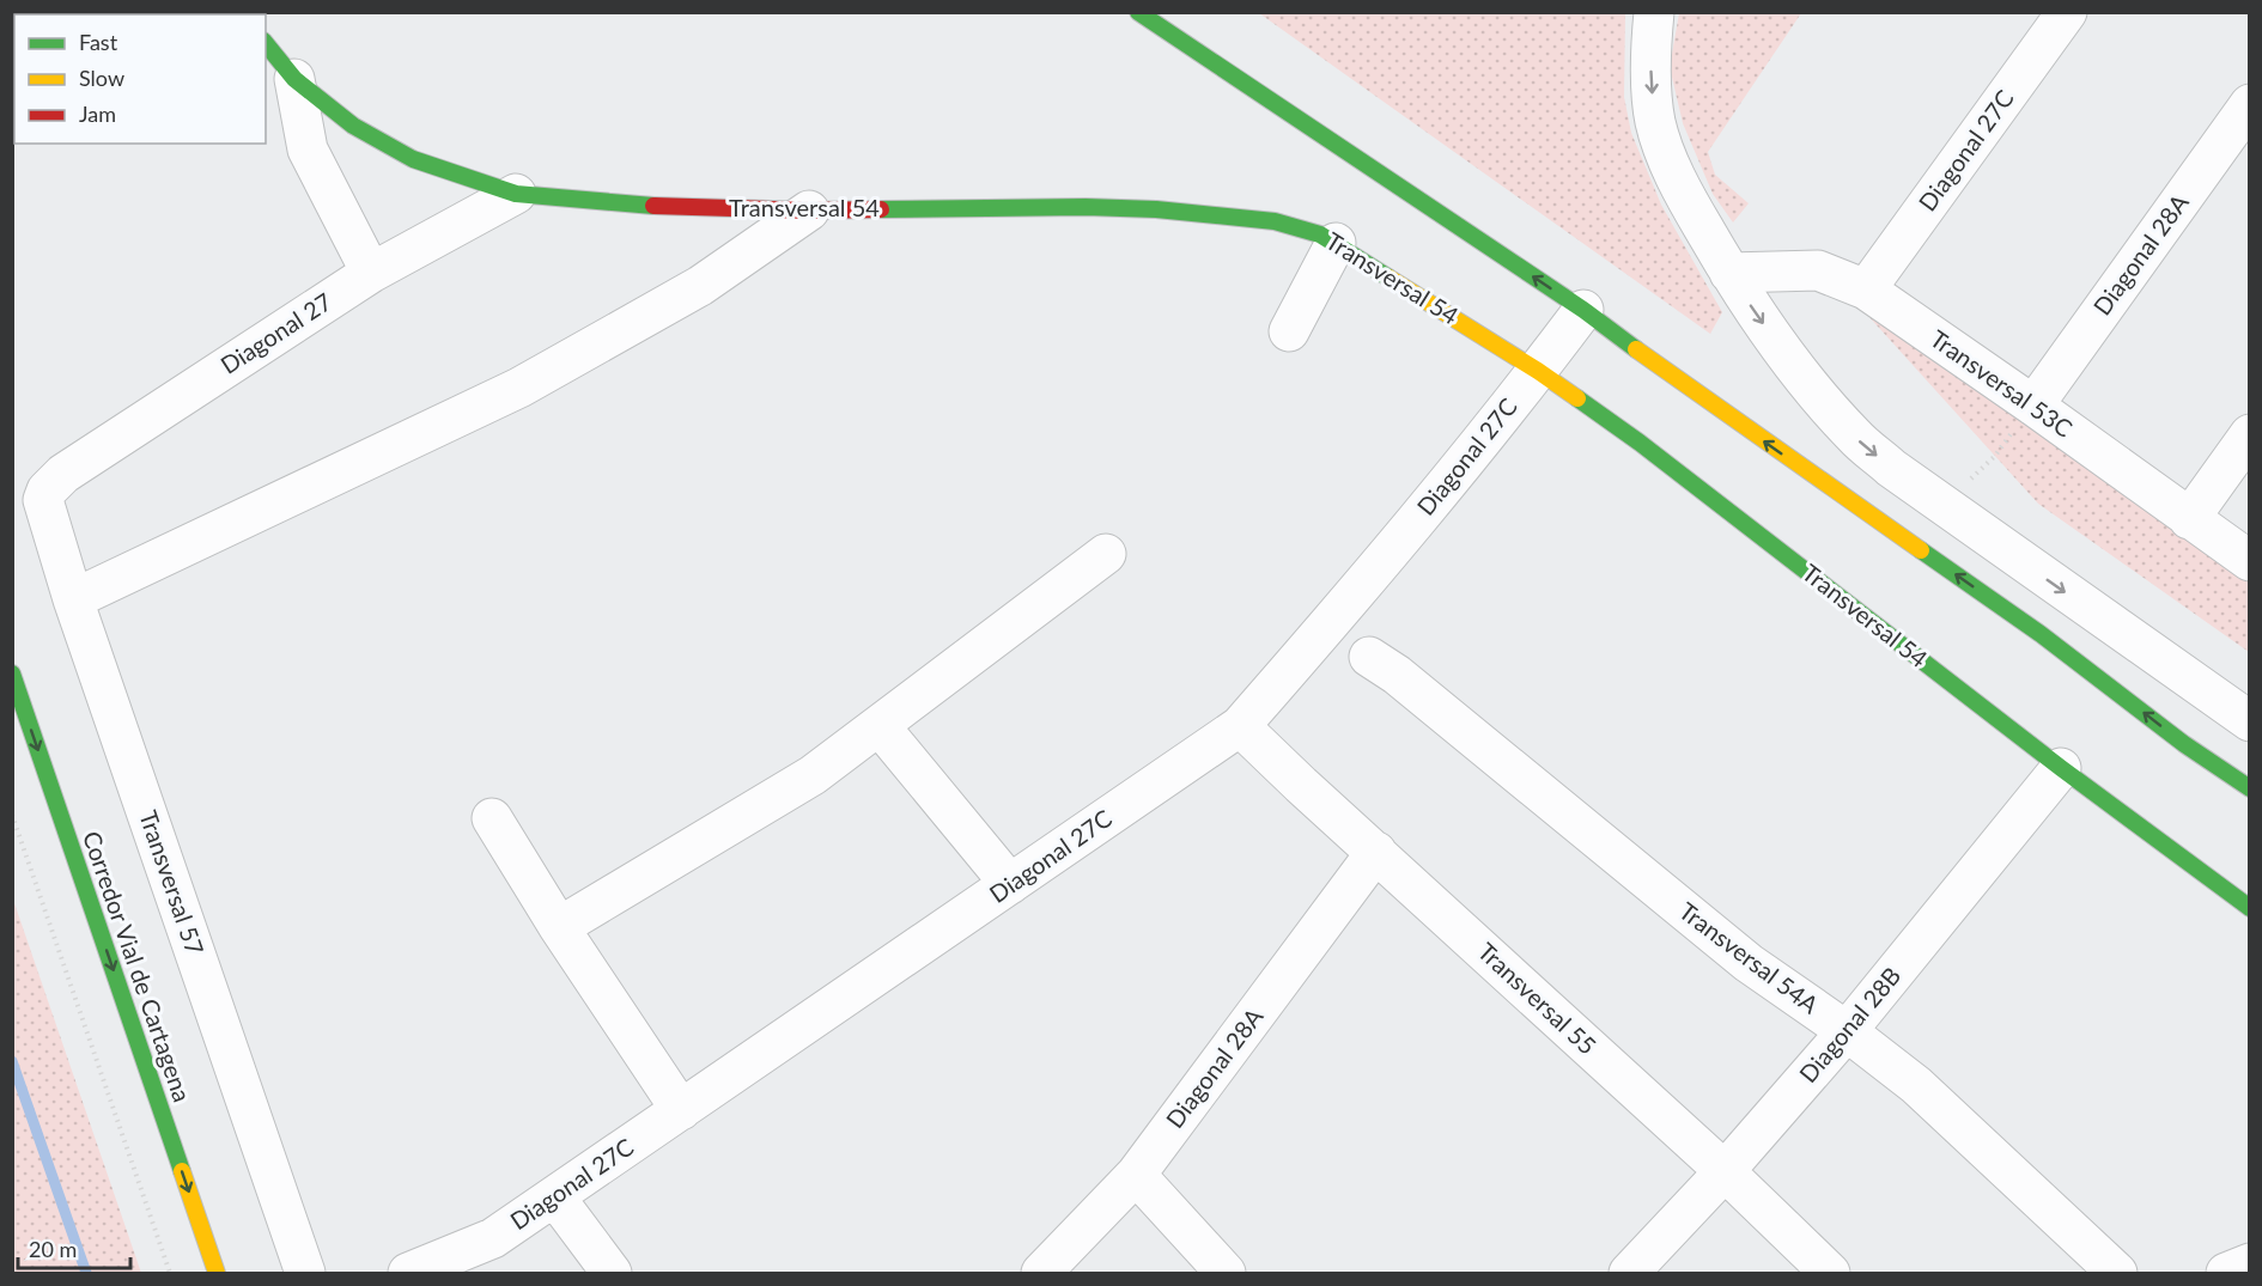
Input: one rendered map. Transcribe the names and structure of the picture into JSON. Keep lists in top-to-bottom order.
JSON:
{
  "streets": {
    "street": [
      "Diagonal 27C",
      "Transversal 54",
      "Diagonal 28A",
      "Diagonal 27",
      "Transversal 53C",
      "Transversal 57",
      "Transversal 54A",
      "Corredor Vial de Cartagena",
      "Transversal 55",
      "Diagonal 28B"
    ]
  },
  "crossings": [
    ["Diagonal 27C", "Transversal 54"],
    ["Diagonal 27C", "Transversal 53C"],
    ["Diagonal 27C", "Transversal 55"],
    ["Transversal 54", "Diagonal 27"],
    ["Transversal 54", "Diagonal 28B"],
    ["Diagonal 28A", "Transversal 53C"],
    ["Diagonal 28A", "Transversal 55"],
    ["Diagonal 27", "Transversal 57"],
    ["Transversal 54A", "Diagonal 28B"],
    ["Transversal 55", "Diagonal 28B"]
  ],
  "one_way": ["Corredor Vial de Cartagena"],
  "legend": ["Fast", "Slow", "Jam"],
  "scale_bar": "20 m"
}
